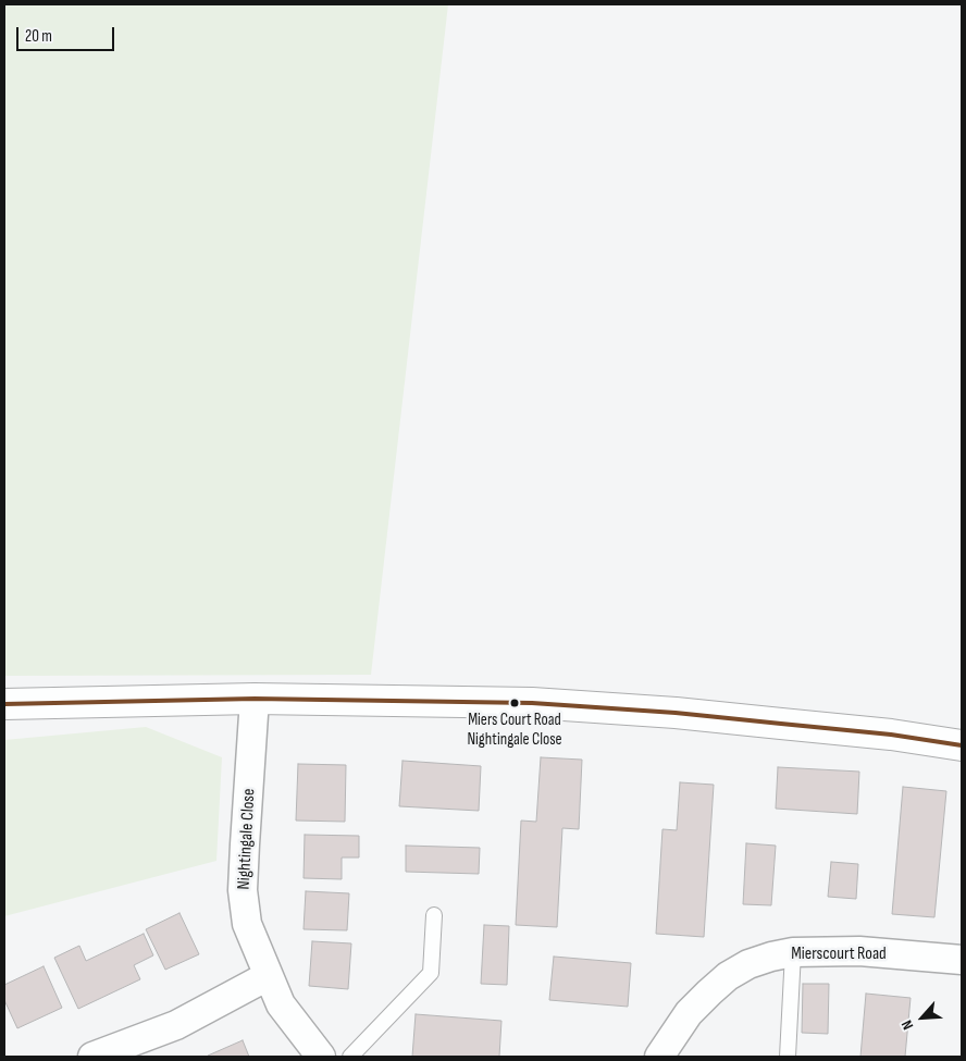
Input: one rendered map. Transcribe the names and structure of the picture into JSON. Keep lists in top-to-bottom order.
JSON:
{
  "streets": {
    "street": ["Nightingale Close", "Mierscourt Road"]
  },
  "places": ["Miers Court Road Nightingale Close"],
  "scale_bar": "20 m",
  "north": "bottom left"
}
